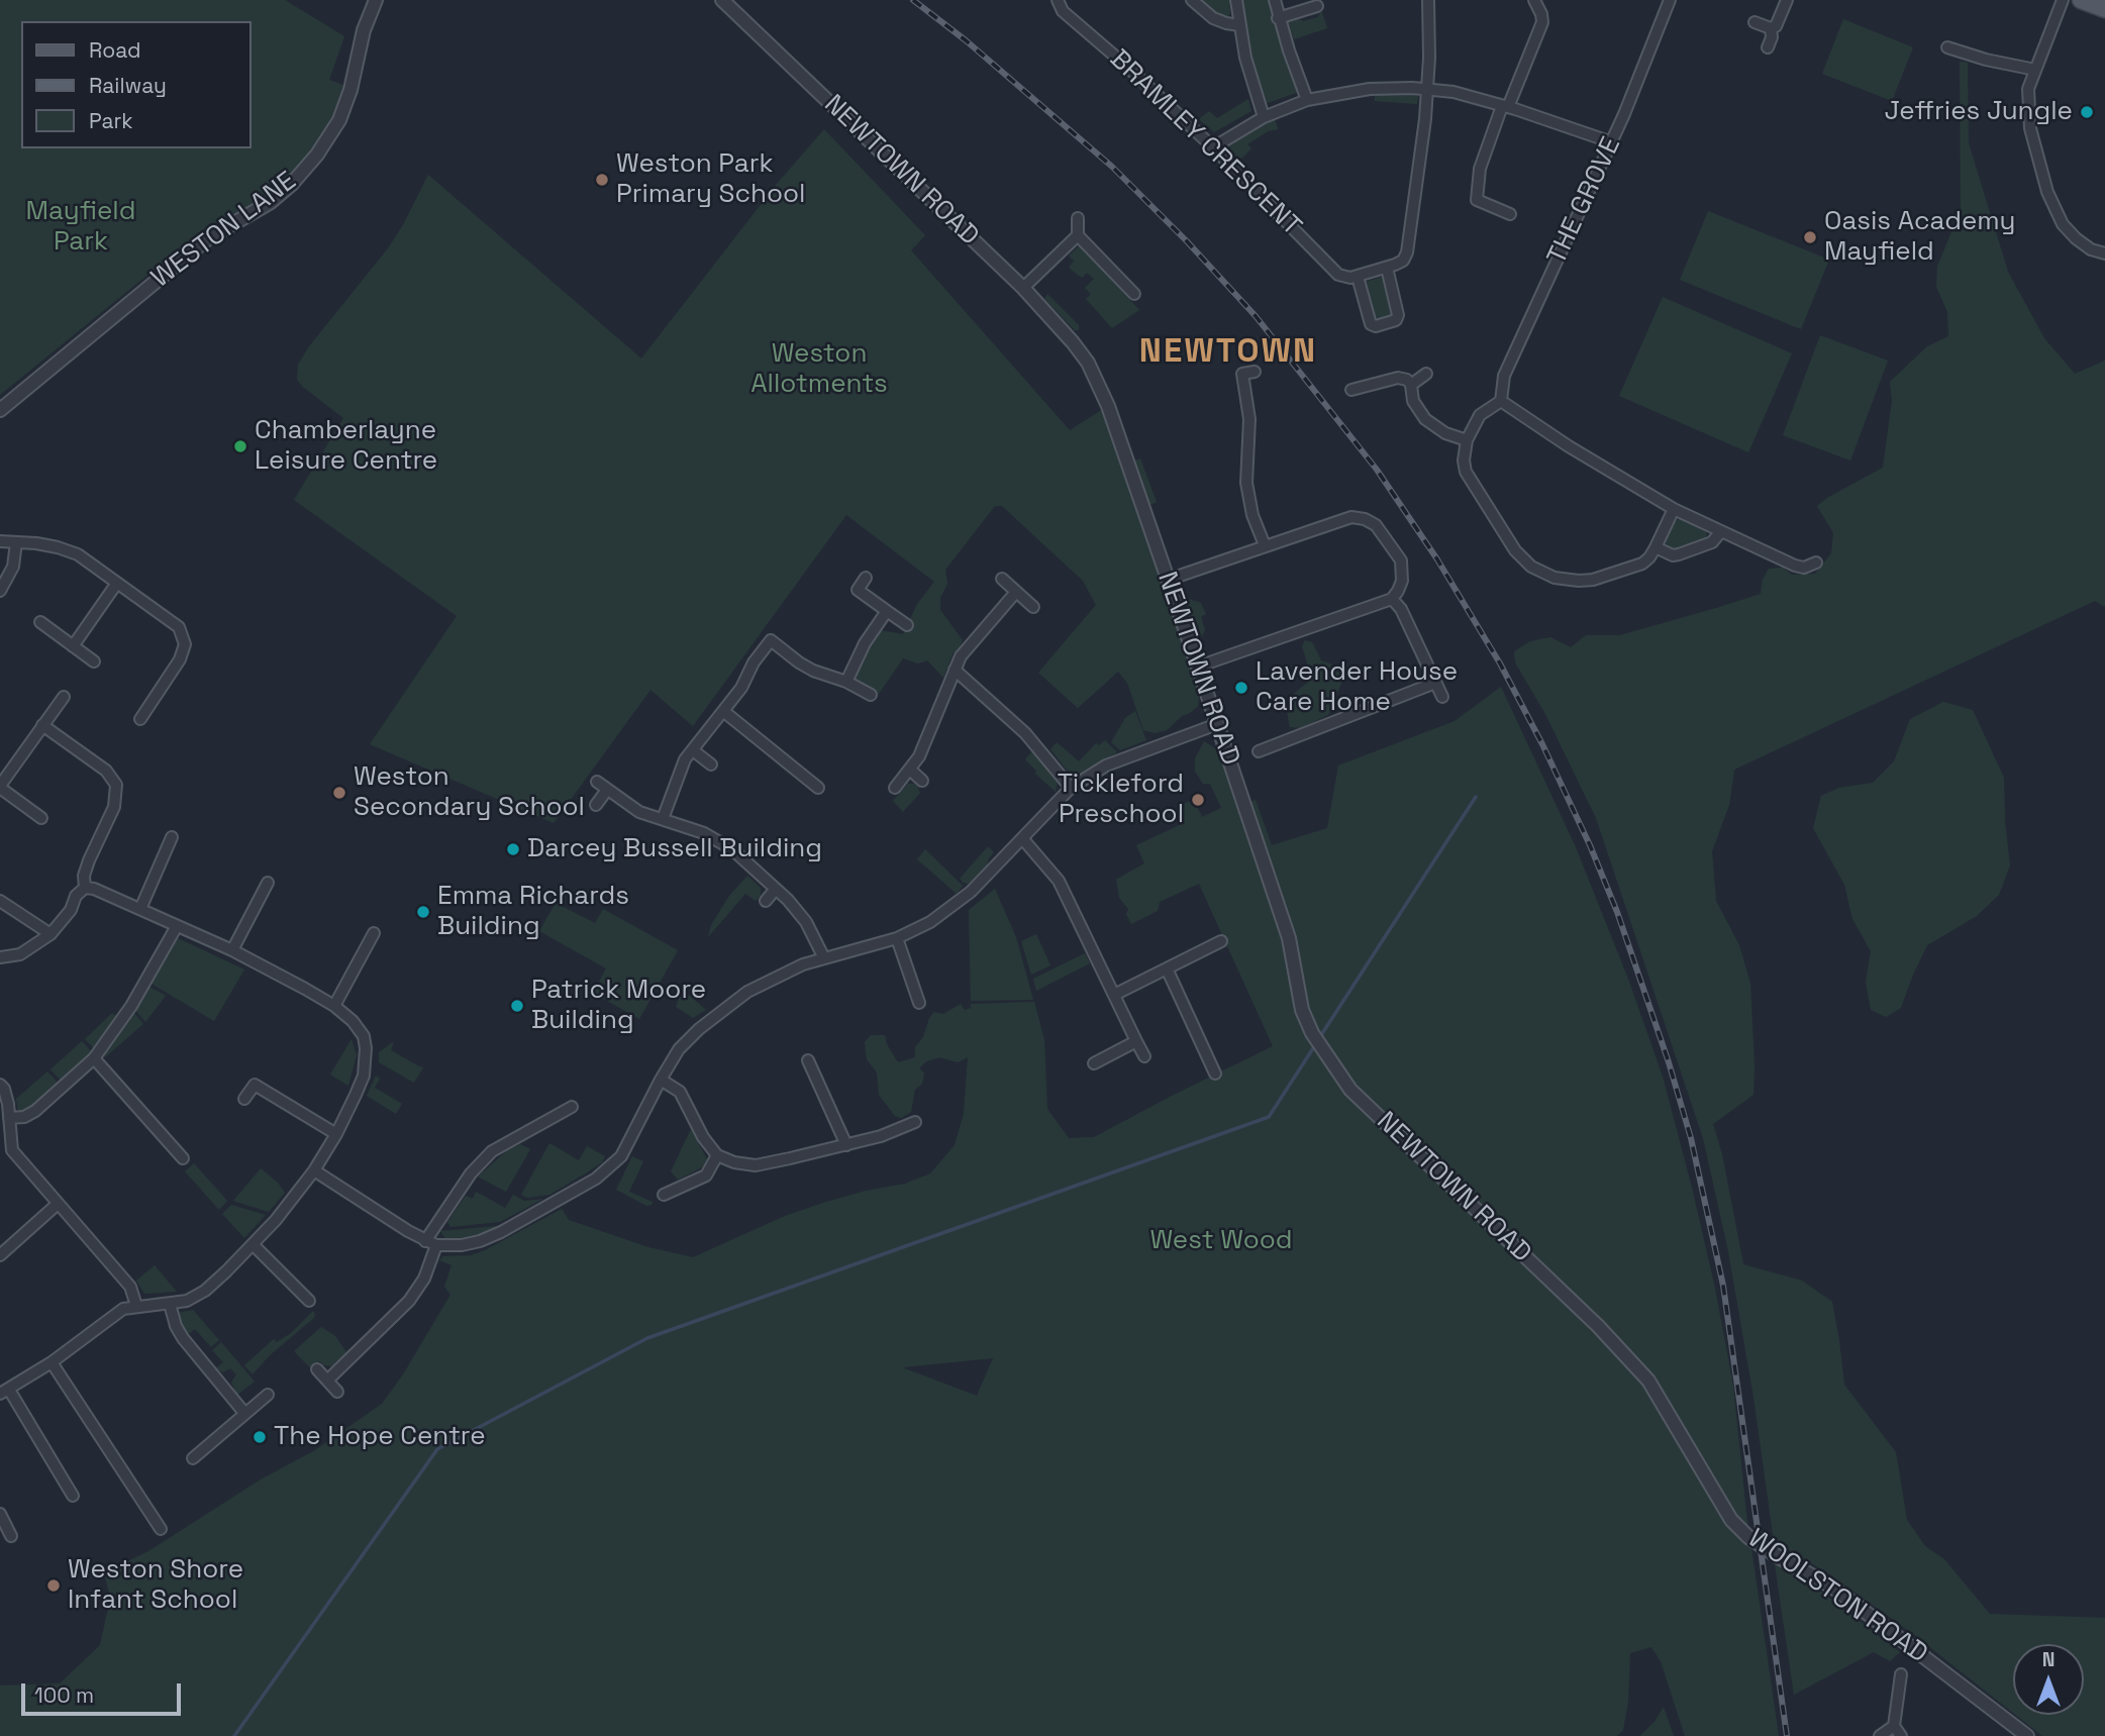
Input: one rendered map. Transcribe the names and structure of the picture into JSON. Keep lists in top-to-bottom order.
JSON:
{
  "streets": {
    "street": [
      "BRAMLEY CRESCENT",
      "NEWTOWN ROAD",
      "THE GROVE",
      "WESTON LANE",
      "WOOLSTON ROAD"
    ]
  },
  "crossings": [
    ["NEWTOWN ROAD", "WOOLSTON ROAD"]
  ],
  "districts": ["NEWTOWN"],
  "parks": ["Mayfield Park", "Weston Allotments", "West Wood"],
  "places": [
    "Jeffries Jungle",
    "Weston Park Primary School",
    "Oasis Academy Mayfield",
    "Chamberlayne Leisure Centre",
    "Lavender House Care Home",
    "Weston Secondary School",
    "Tickleford Preschool",
    "Darcey Bussell Building",
    "Emma Richards Building",
    "Patrick Moore Building",
    "The Hope Centre",
    "Weston Shore Infant School"
  ],
  "legend": ["Road", "Railway", "Park"],
  "scale_bar": "100 m",
  "north": "top"
}
